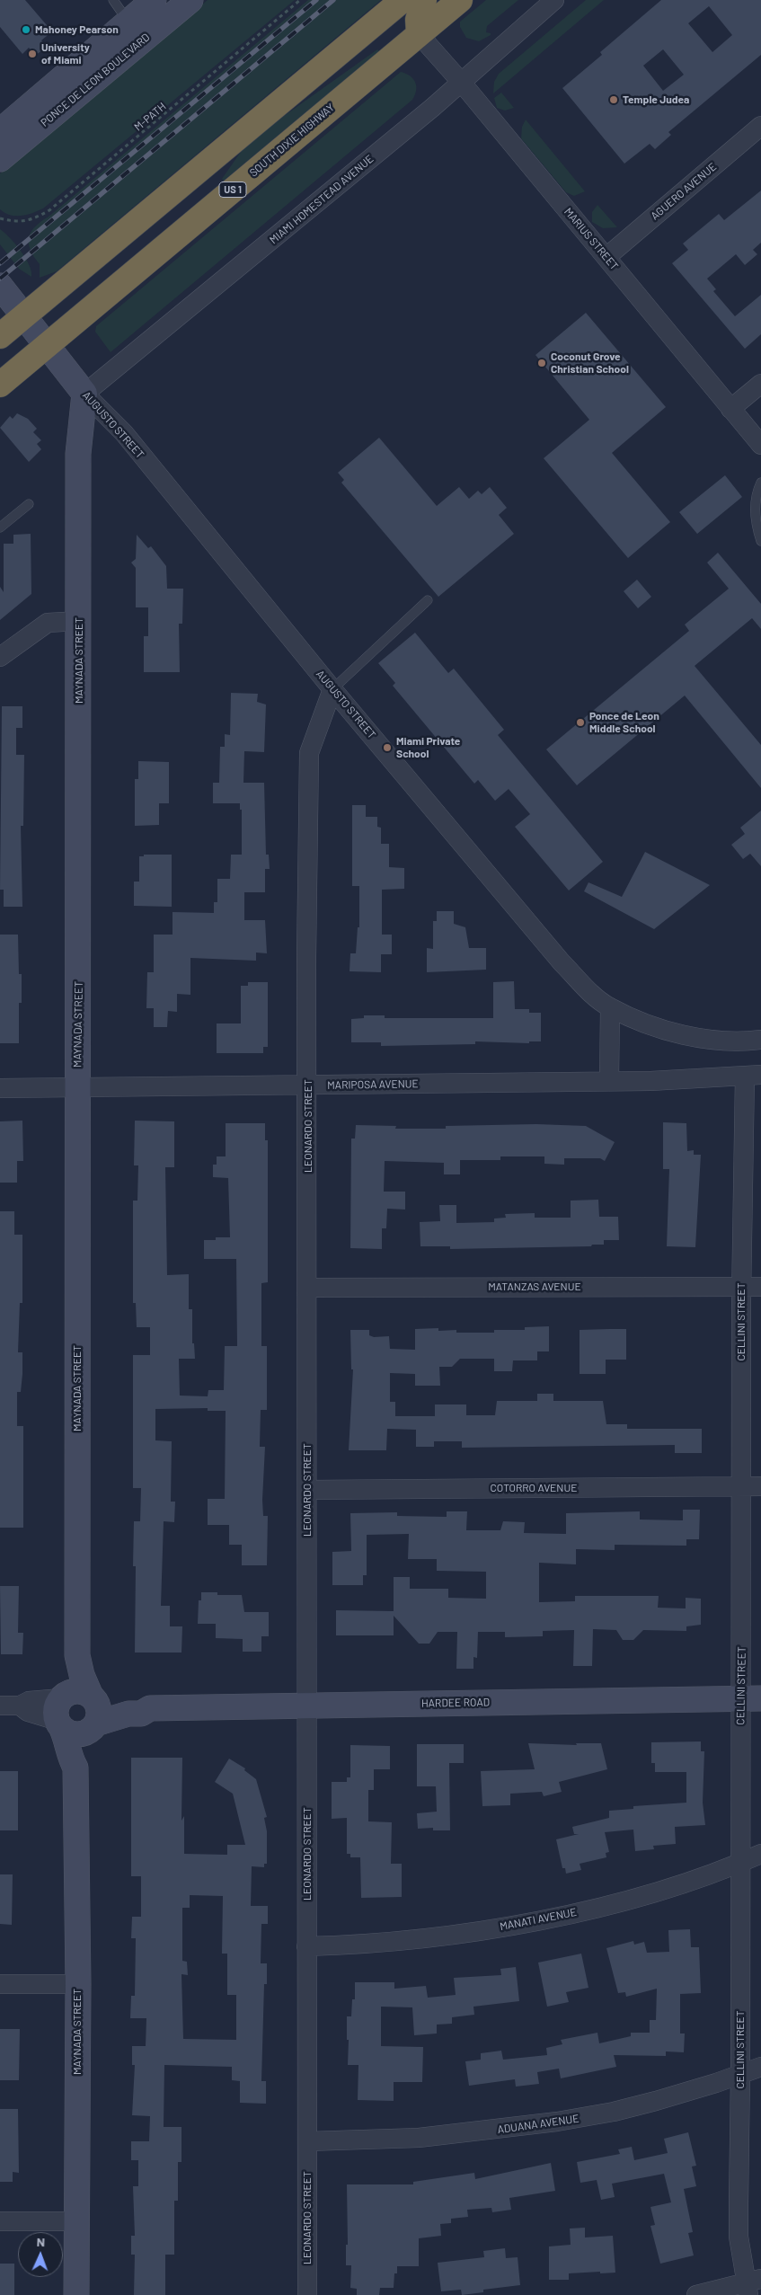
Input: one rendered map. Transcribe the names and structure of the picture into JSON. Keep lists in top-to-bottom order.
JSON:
{
  "streets": {
    "highway": ["SOUTH DIXIE HIGHWAY", "US 1"],
    "street": [
      "PONCE DE LEON BOULEVARD",
      "AGUERO AVENUE",
      "MIAMI HOMESTEAD AVENUE",
      "MARIUS STREET",
      "AUGUSTO STREET",
      "MAYNADA STREET",
      "MARIPOSA AVENUE",
      "LEONARDO STREET",
      "MATANZAS AVENUE",
      "CELLINI STREET",
      "COTORRO AVENUE",
      "HARDEE ROAD",
      "MANATI AVENUE",
      "ADUANA AVENUE"
    ],
    "path": ["M-PATH"]
  },
  "crossings": [
    ["SOUTH DIXIE HIGHWAY", "MARIUS STREET"],
    ["SOUTH DIXIE HIGHWAY", "AUGUSTO STREET"],
    ["AGUERO AVENUE", "MARIUS STREET"],
    ["MIAMI HOMESTEAD AVENUE", "MARIUS STREET"],
    ["MIAMI HOMESTEAD AVENUE", "AUGUSTO STREET"],
    ["MIAMI HOMESTEAD AVENUE", "MAYNADA STREET"],
    ["AUGUSTO STREET", "MAYNADA STREET"],
    ["AUGUSTO STREET", "LEONARDO STREET"],
    ["MAYNADA STREET", "MARIPOSA AVENUE"],
    ["MAYNADA STREET", "HARDEE ROAD"],
    ["MARIPOSA AVENUE", "LEONARDO STREET"],
    ["MARIPOSA AVENUE", "CELLINI STREET"],
    ["LEONARDO STREET", "MATANZAS AVENUE"],
    ["LEONARDO STREET", "COTORRO AVENUE"],
    ["LEONARDO STREET", "HARDEE ROAD"],
    ["LEONARDO STREET", "MANATI AVENUE"],
    ["LEONARDO STREET", "ADUANA AVENUE"],
    ["MATANZAS AVENUE", "CELLINI STREET"],
    ["CELLINI STREET", "COTORRO AVENUE"],
    ["CELLINI STREET", "HARDEE ROAD"],
    ["CELLINI STREET", "MANATI AVENUE"],
    ["CELLINI STREET", "ADUANA AVENUE"]
  ],
  "places": [
    "Mahoney Pearson",
    "University of Miami",
    "Temple Judea",
    "Coconut Grove Christian School",
    "Ponce de Leon Middle School",
    "Miami Private School"
  ],
  "north": "top"
}
